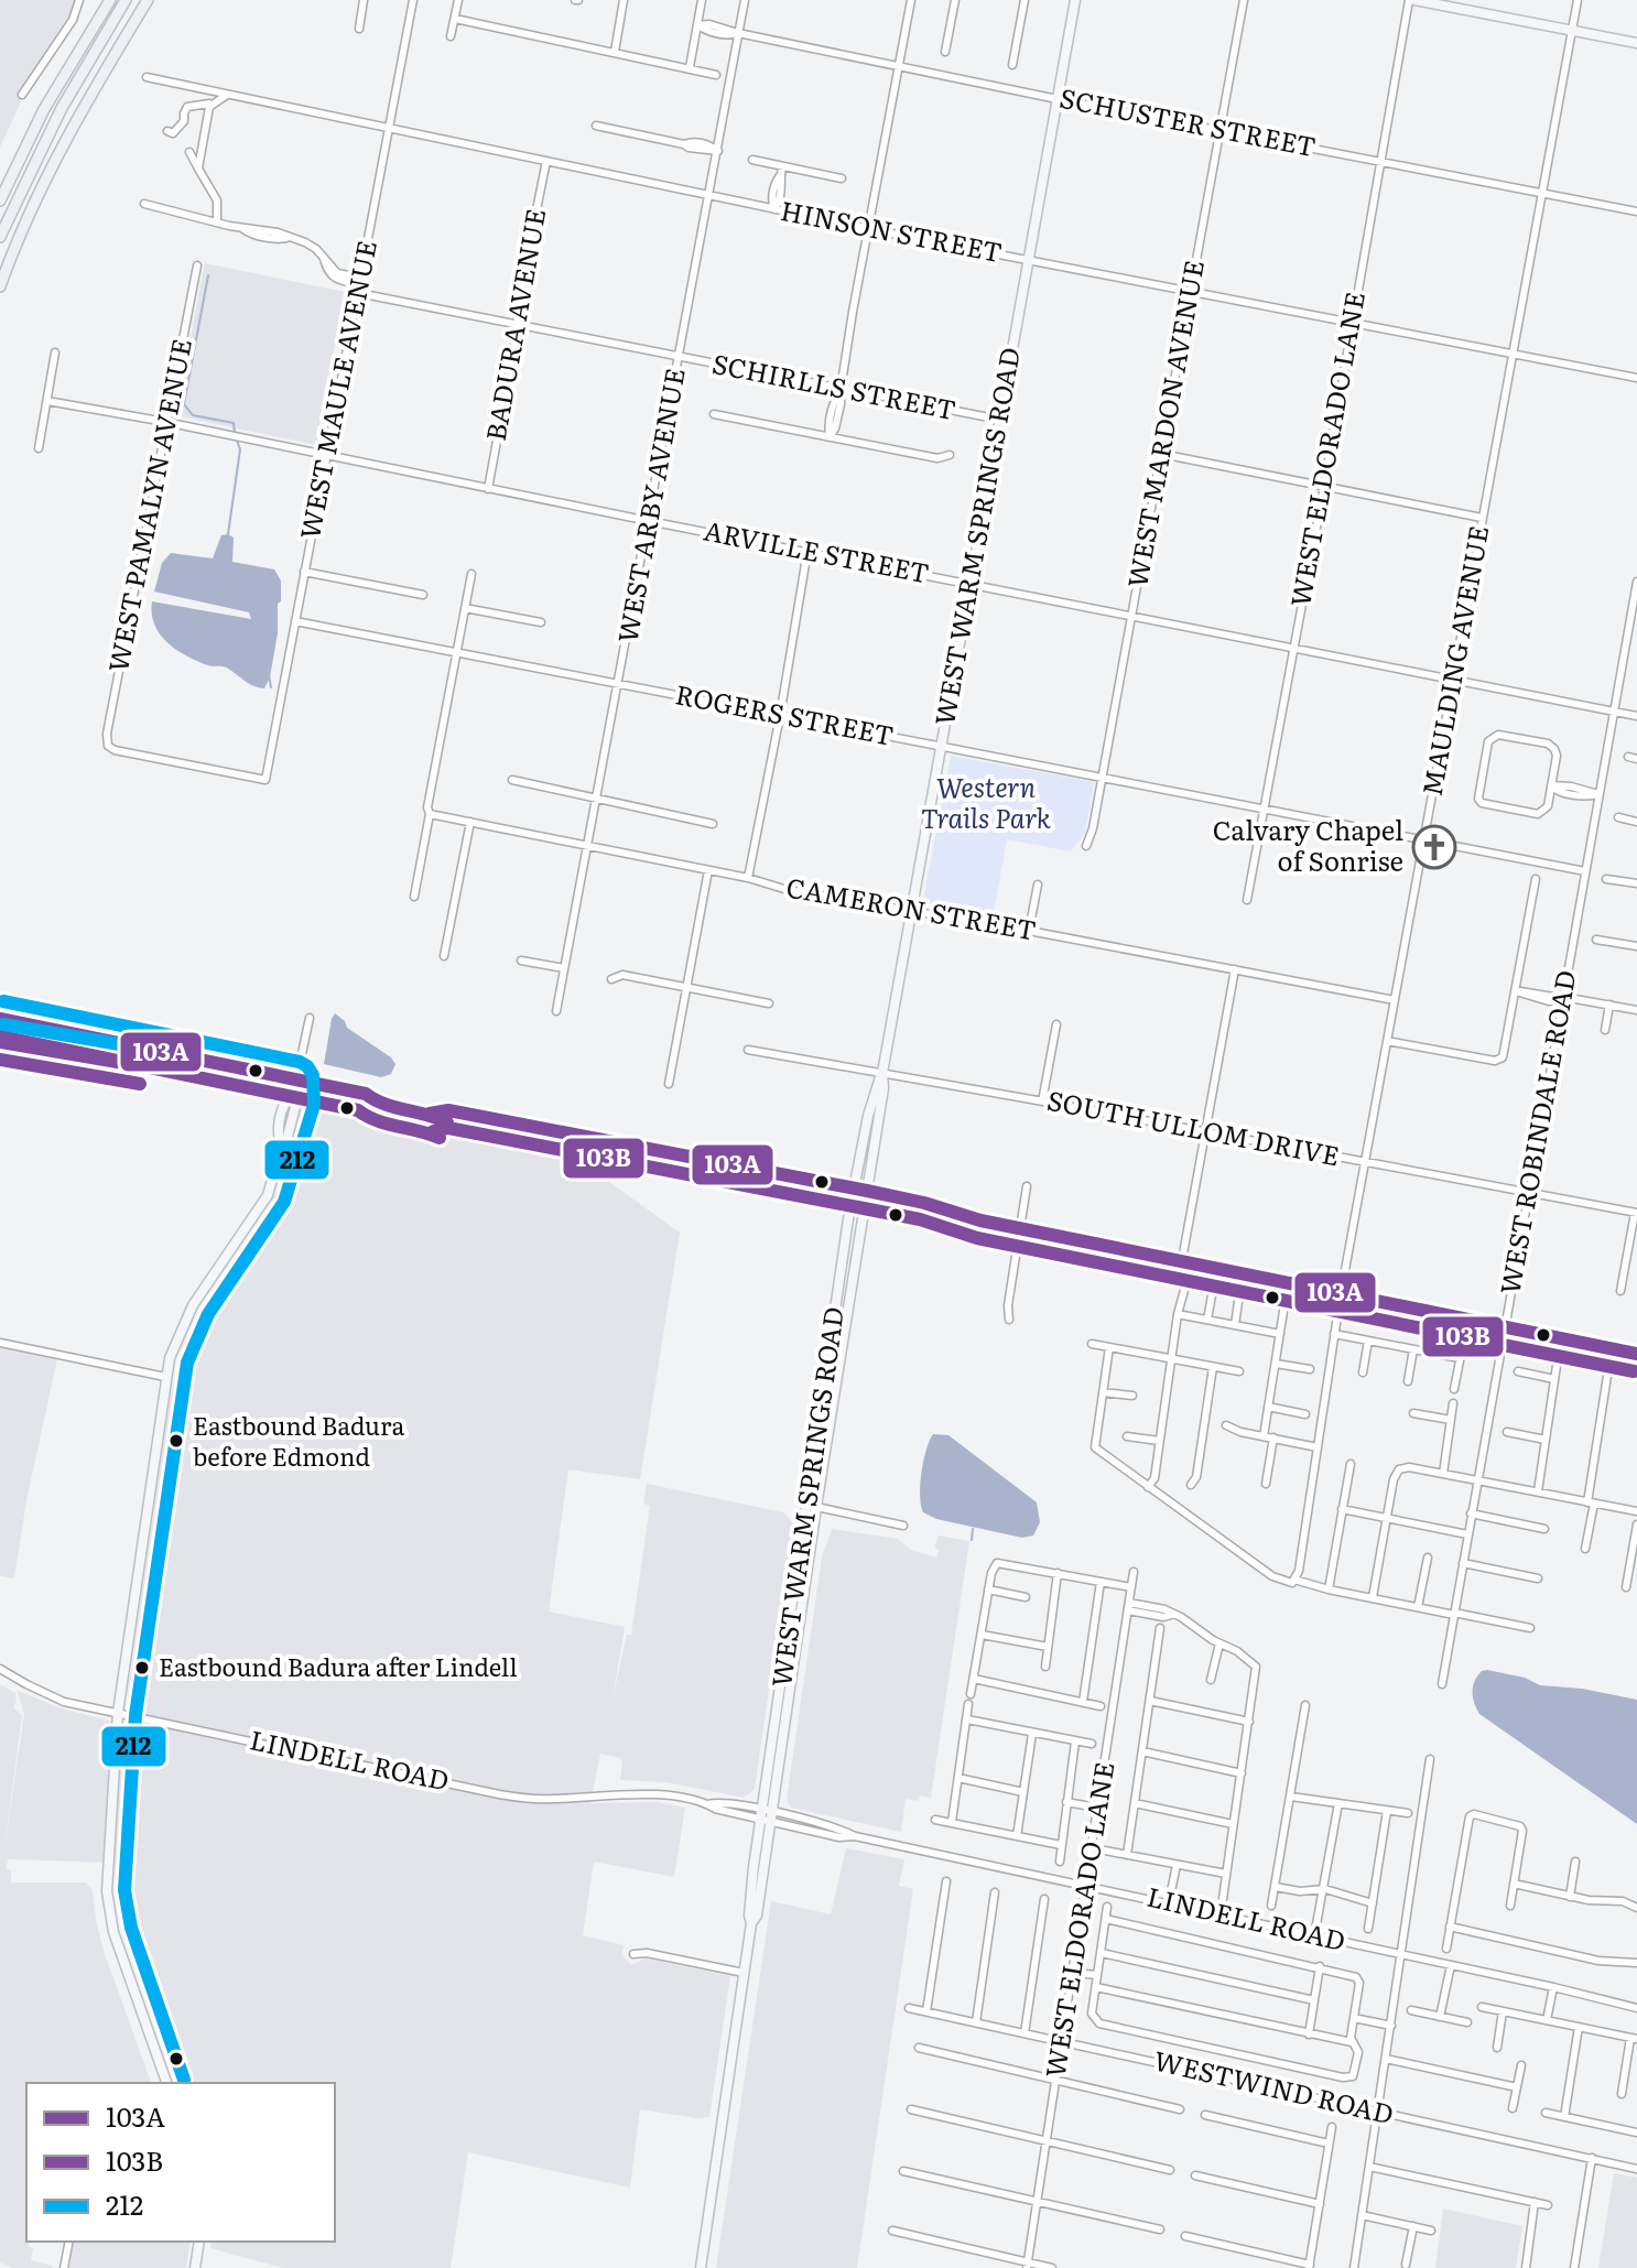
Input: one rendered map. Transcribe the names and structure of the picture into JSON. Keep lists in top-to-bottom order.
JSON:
{
  "streets": {
    "main road": ["WEST WARM SPRINGS ROAD"],
    "street": [
      "SCHUSTER STREET",
      "HINSON STREET",
      "BADURA AVENUE",
      "SCHIRLLS STREET",
      "WEST MAULE AVENUE",
      "WEST MARDON AVENUE",
      "WEST ELDORADO LANE",
      "WEST PAMALYN AVENUE",
      "WEST ARBY AVENUE",
      "ARVILLE STREET",
      "MAULDING AVENUE",
      "ROGERS STREET",
      "CAMERON STREET",
      "SOUTH ULLOM DRIVE",
      "WEST ROBINDALE ROAD",
      "LINDELL ROAD",
      "WESTWIND ROAD"
    ]
  },
  "crossings": [
    ["SCHUSTER STREET", "WEST MARDON AVENUE"],
    ["SCHUSTER STREET", "WEST ELDORADO LANE"],
    ["SCHUSTER STREET", "WEST ARBY AVENUE"],
    ["SCHUSTER STREET", "WEST WARM SPRINGS ROAD"],
    ["SCHUSTER STREET", "MAULDING AVENUE"],
    ["HINSON STREET", "BADURA AVENUE"],
    ["HINSON STREET", "WEST MAULE AVENUE"],
    ["HINSON STREET", "WEST MARDON AVENUE"],
    ["HINSON STREET", "WEST ELDORADO LANE"],
    ["HINSON STREET", "WEST ARBY AVENUE"],
    ["HINSON STREET", "WEST WARM SPRINGS ROAD"],
    ["HINSON STREET", "MAULDING AVENUE"],
    ["BADURA AVENUE", "SCHIRLLS STREET"],
    ["BADURA AVENUE", "ARVILLE STREET"],
    ["SCHIRLLS STREET", "WEST MAULE AVENUE"],
    ["SCHIRLLS STREET", "WEST ARBY AVENUE"],
    ["SCHIRLLS STREET", "WEST WARM SPRINGS ROAD"],
    ["WEST MAULE AVENUE", "WEST PAMALYN AVENUE"],
    ["WEST MAULE AVENUE", "ARVILLE STREET"],
    ["WEST MAULE AVENUE", "ROGERS STREET"],
    ["WEST MARDON AVENUE", "ARVILLE STREET"],
    ["WEST MARDON AVENUE", "ROGERS STREET"],
    ["WEST ELDORADO LANE", "ARVILLE STREET"],
    ["WEST ELDORADO LANE", "ROGERS STREET"],
    ["WEST ELDORADO LANE", "LINDELL ROAD"],
    ["WEST ELDORADO LANE", "WESTWIND ROAD"],
    ["WEST PAMALYN AVENUE", "ARVILLE STREET"],
    ["WEST ARBY AVENUE", "ARVILLE STREET"],
    ["WEST ARBY AVENUE", "ROGERS STREET"],
    ["WEST ARBY AVENUE", "CAMERON STREET"],
    ["WEST WARM SPRINGS ROAD", "ARVILLE STREET"],
    ["WEST WARM SPRINGS ROAD", "ROGERS STREET"],
    ["WEST WARM SPRINGS ROAD", "CAMERON STREET"],
    ["WEST WARM SPRINGS ROAD", "SOUTH ULLOM DRIVE"],
    ["WEST WARM SPRINGS ROAD", "LINDELL ROAD"],
    ["ARVILLE STREET", "MAULDING AVENUE"],
    ["ARVILLE STREET", "WEST ROBINDALE ROAD"],
    ["MAULDING AVENUE", "ROGERS STREET"],
    ["MAULDING AVENUE", "CAMERON STREET"],
    ["MAULDING AVENUE", "SOUTH ULLOM DRIVE"],
    ["ROGERS STREET", "WEST ROBINDALE ROAD"],
    ["SOUTH ULLOM DRIVE", "WEST ROBINDALE ROAD"]
  ],
  "parks": ["Western Trails Park"],
  "places": {
    "church": ["Calvary Chapel of Sonrise"],
    "other": ["Eastbound Badura before Edmond", "Eastbound Badura after Lindell"]
  },
  "lines": ["transit line 212", "transit line 103A", "transit line 103B"],
  "legend": ["103A", "103B", "212"]
}
